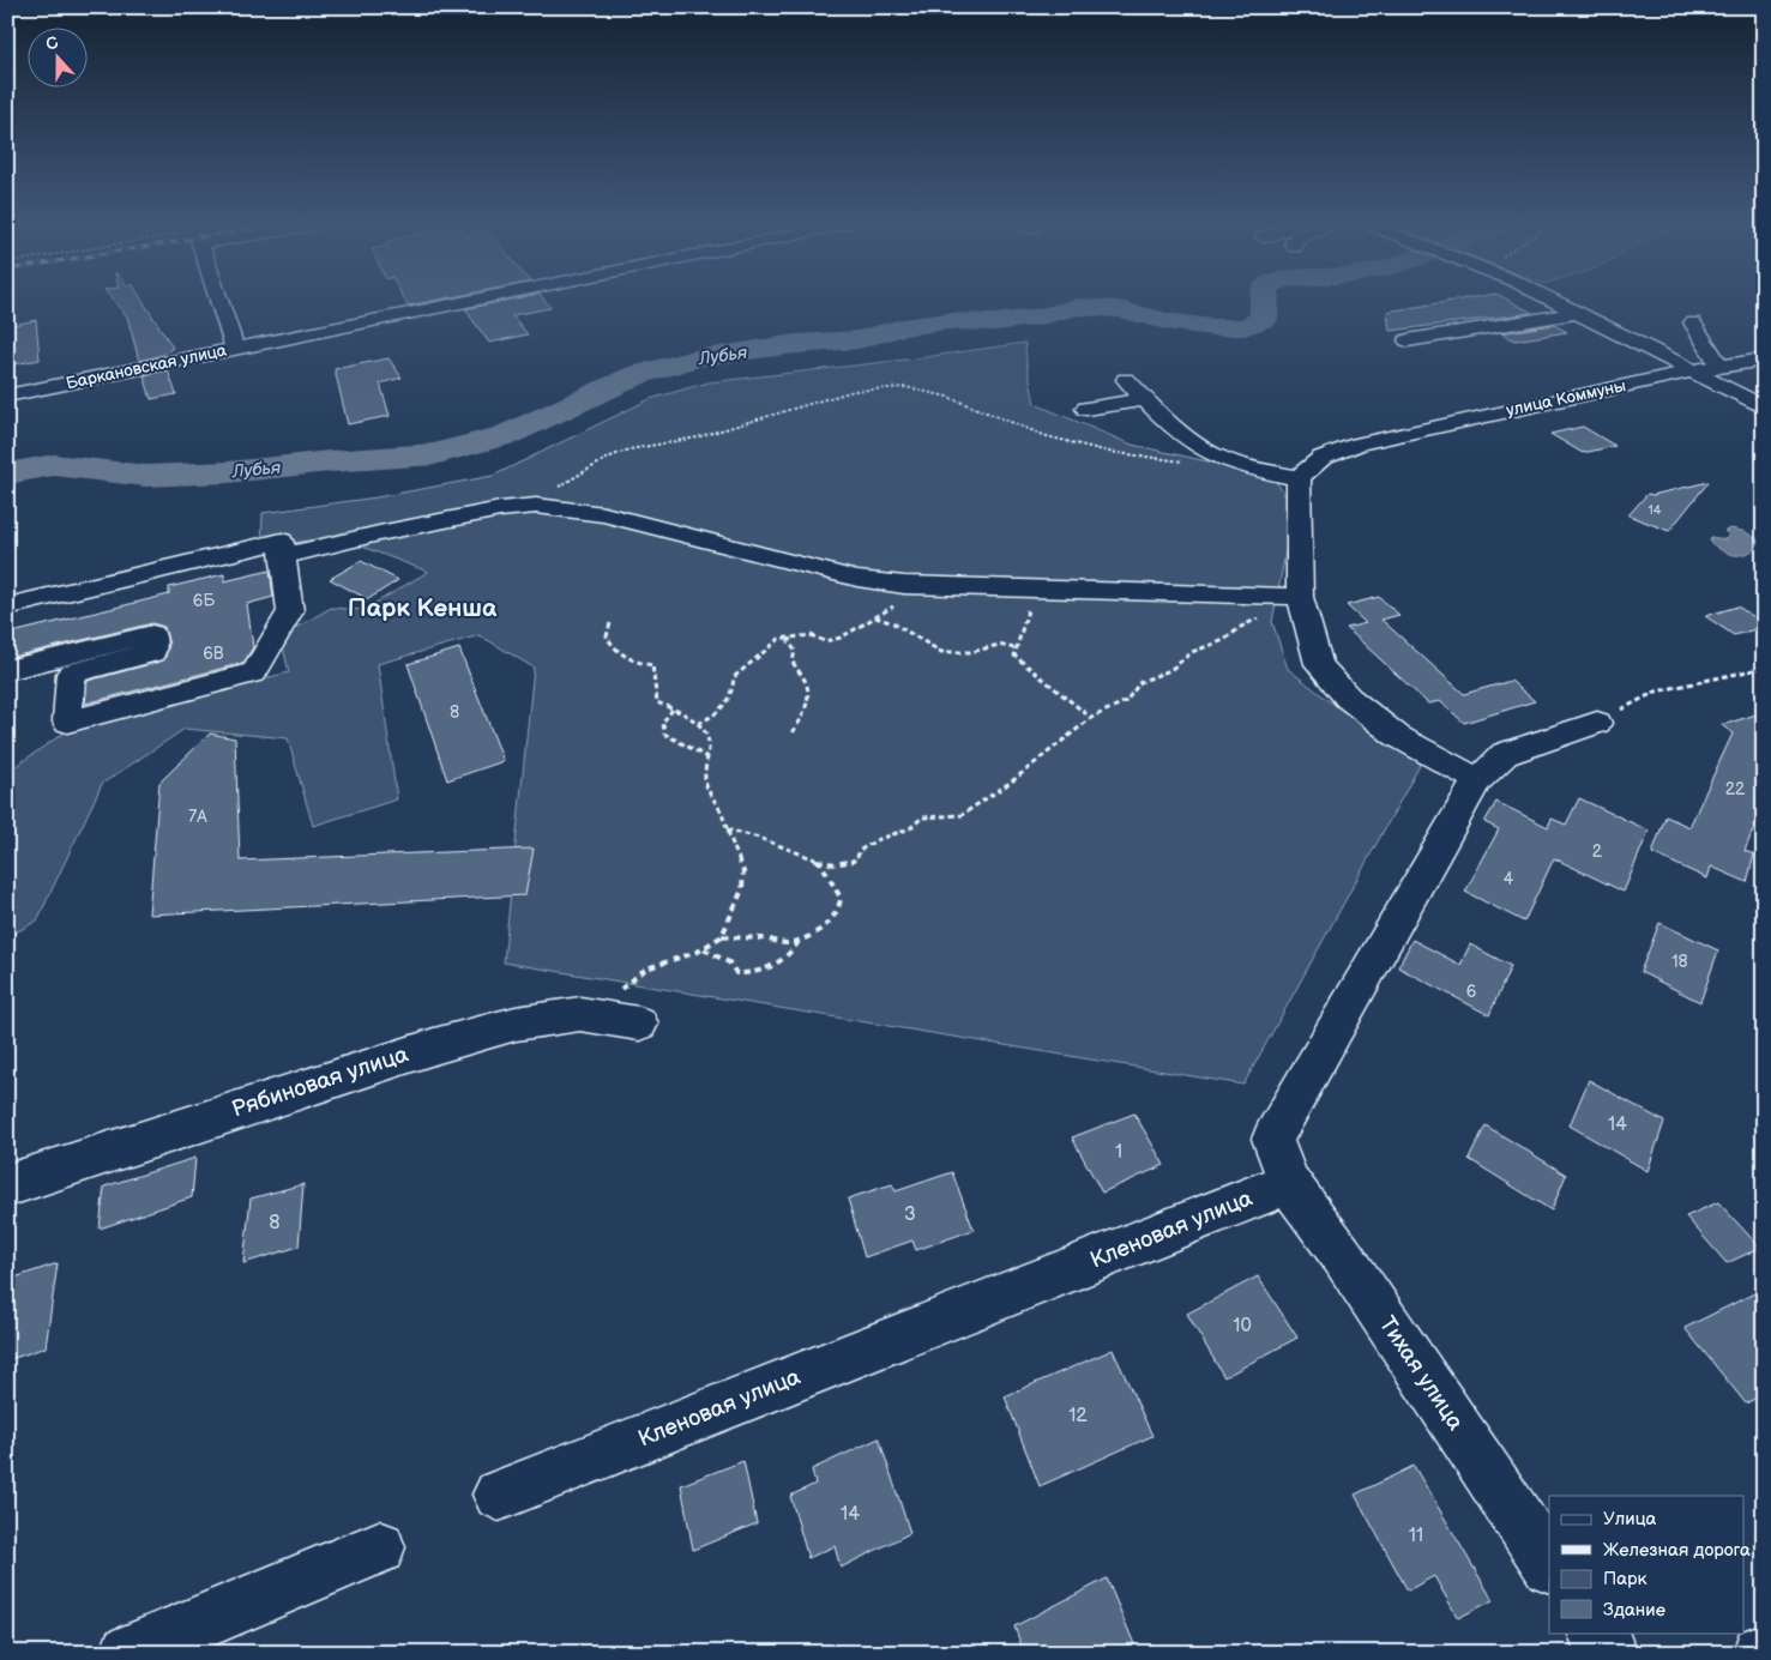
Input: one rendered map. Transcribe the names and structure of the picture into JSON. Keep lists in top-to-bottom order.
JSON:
{
  "streets": {
    "street": [
      "Баркановская улица",
      "улица Коммуны",
      "Рябиновая улица",
      "Кленовая улица",
      "Тихая улица"
    ]
  },
  "crossings": [
    ["Кленовая улица", "Тихая улица"]
  ],
  "districts": ["Парк Кенша"],
  "water": ["Лубья"],
  "house_numbers": [
    "14",
    "6Б",
    "6В",
    "8",
    "22",
    "7А",
    "2",
    "4",
    "18",
    "6",
    "14",
    "1",
    "3",
    "8",
    "10",
    "12",
    "14",
    "11"
  ],
  "legend": [
    "Улица",
    "Железная дорога",
    "Парк",
    "Здание"
  ],
  "north": "top"
}
